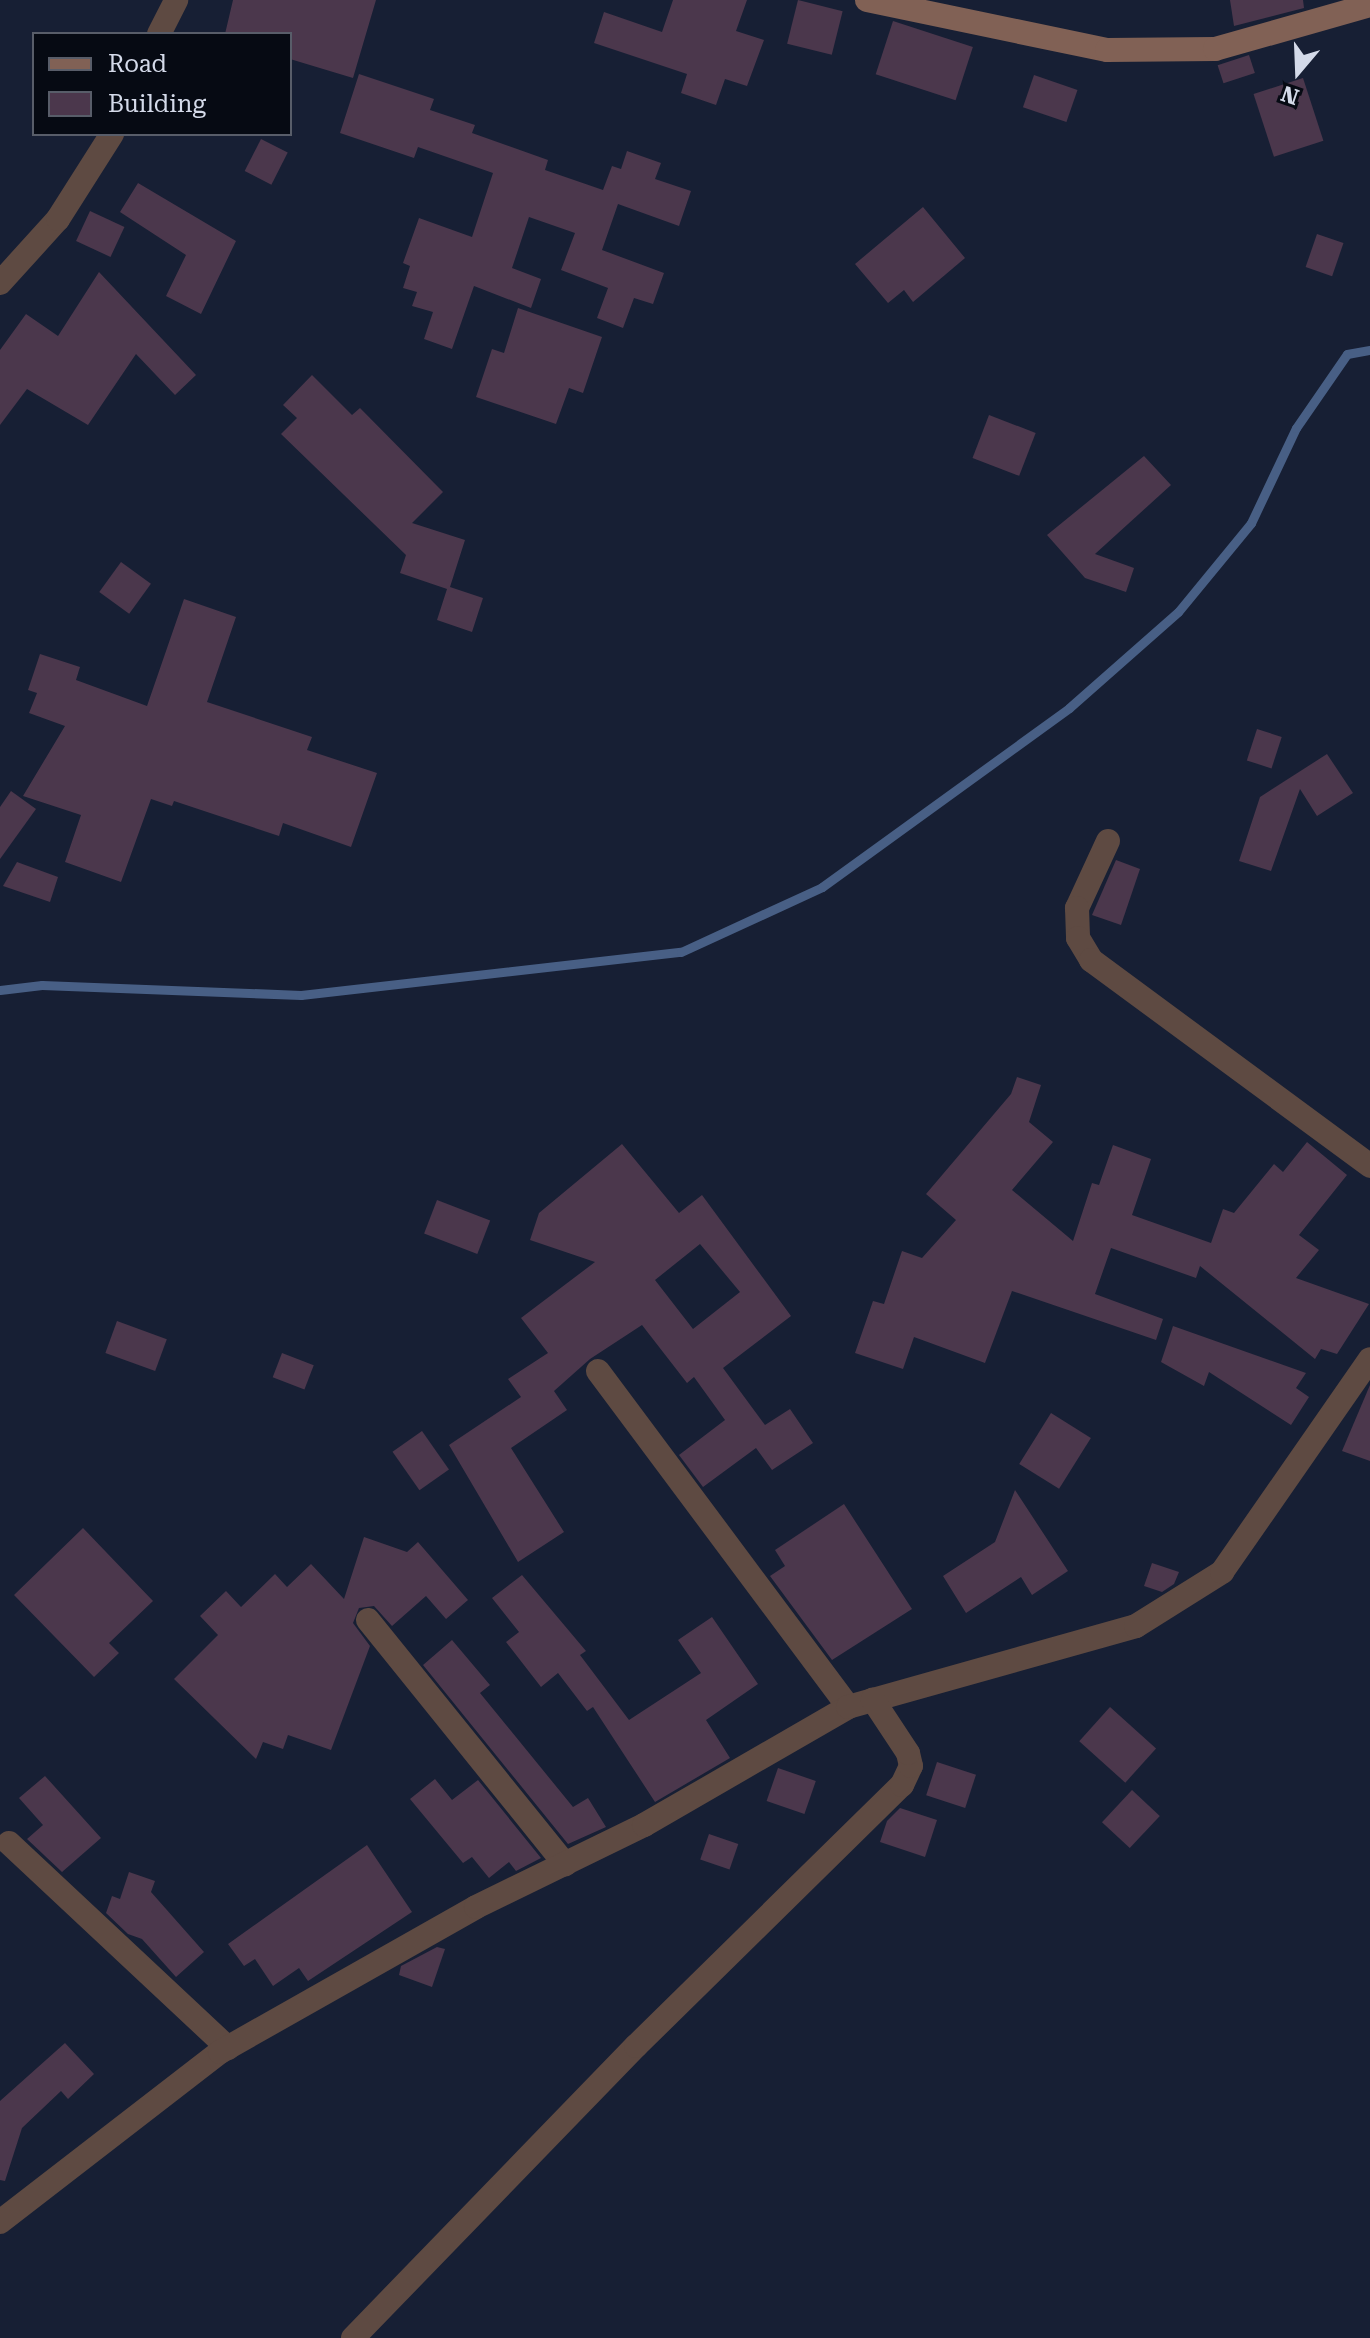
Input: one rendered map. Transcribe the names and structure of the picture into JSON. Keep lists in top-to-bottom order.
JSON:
{
  "legend": ["Road", "Building"],
  "north": "bottom"
}
